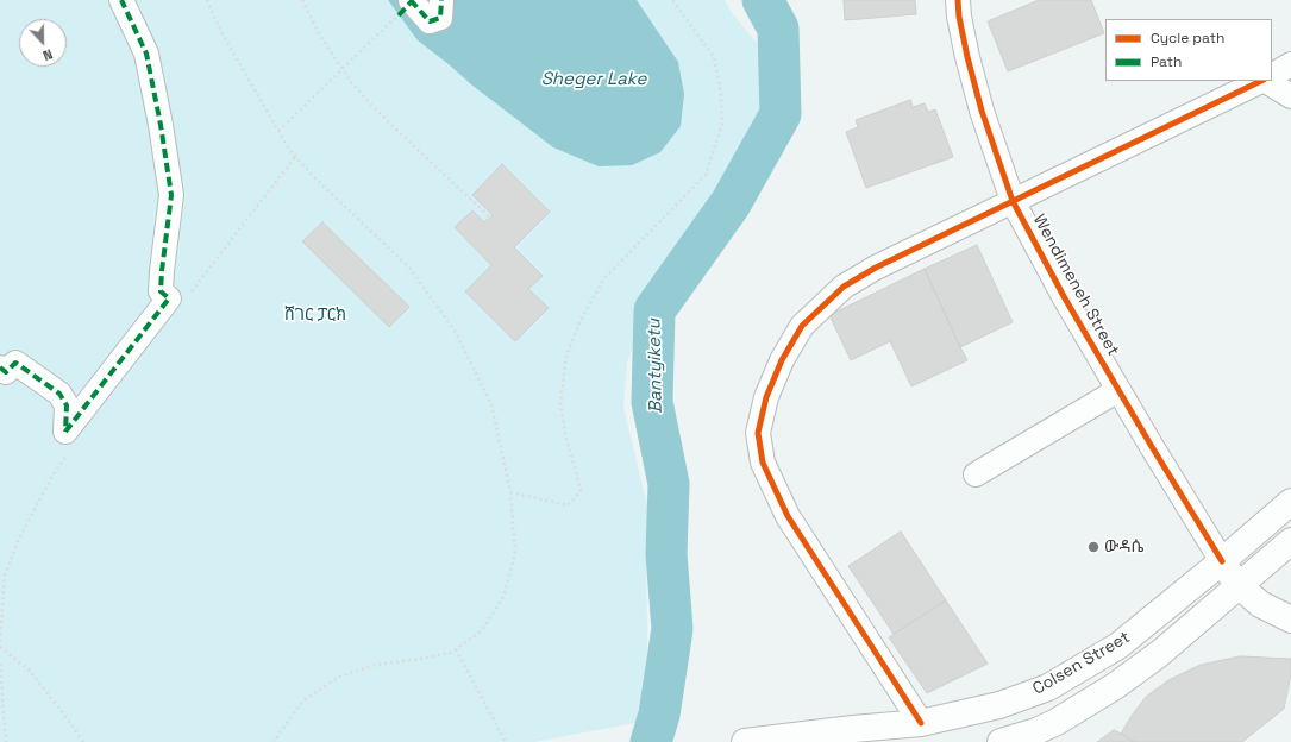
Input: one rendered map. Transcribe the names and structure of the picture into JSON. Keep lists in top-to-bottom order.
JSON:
{
  "streets": {
    "main road": ["Colsen Street"],
    "street": ["Wendimeneh Street"]
  },
  "crossings": [
    ["Wendimeneh Street", "Colsen Street"]
  ],
  "water": ["Sheger Lake", "Bantyiketu"],
  "parks": ["ሸገር ፓርክ"],
  "places": ["ውዳሴ"],
  "legend": ["Cycle path", "Path"],
  "north": "bottom"
}
